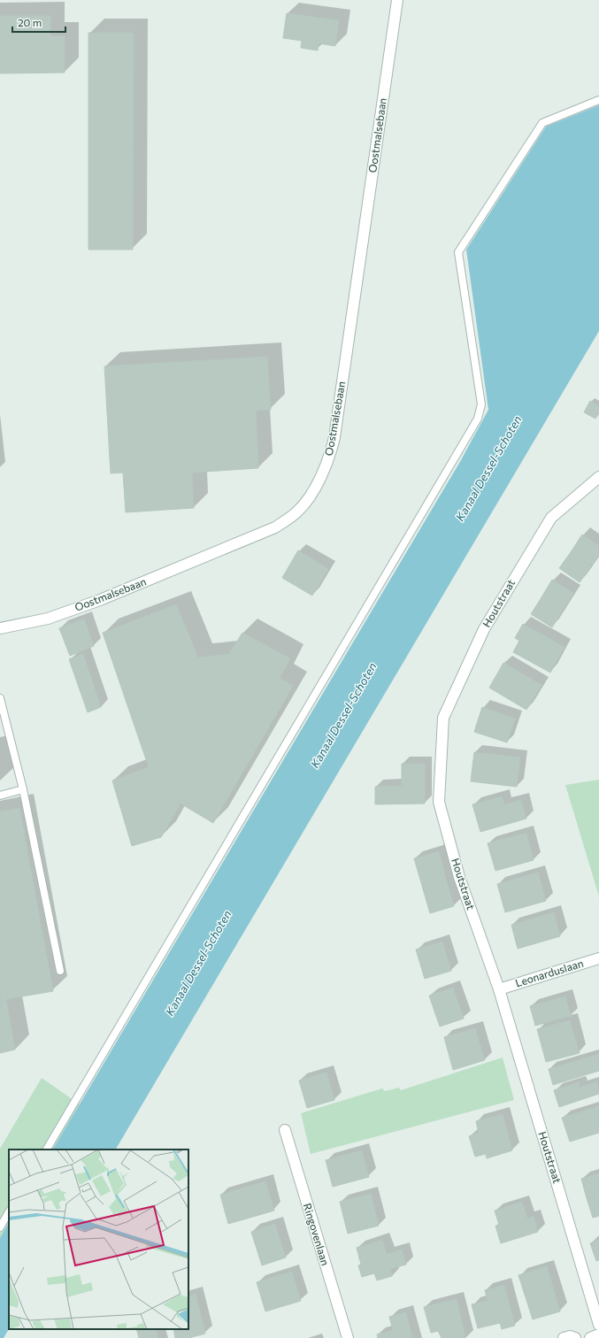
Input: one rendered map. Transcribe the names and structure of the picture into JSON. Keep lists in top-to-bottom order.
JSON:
{
  "streets": {
    "street": [
      "Oostmalsebaan",
      "Houtstraat",
      "Leonarduslaan",
      "Ringovenlaan"
    ]
  },
  "crossings": [
    ["Houtstraat", "Leonarduslaan"]
  ],
  "water": ["Kanaal Dessel-Schoten"],
  "scale_bar": "20 m"
}
